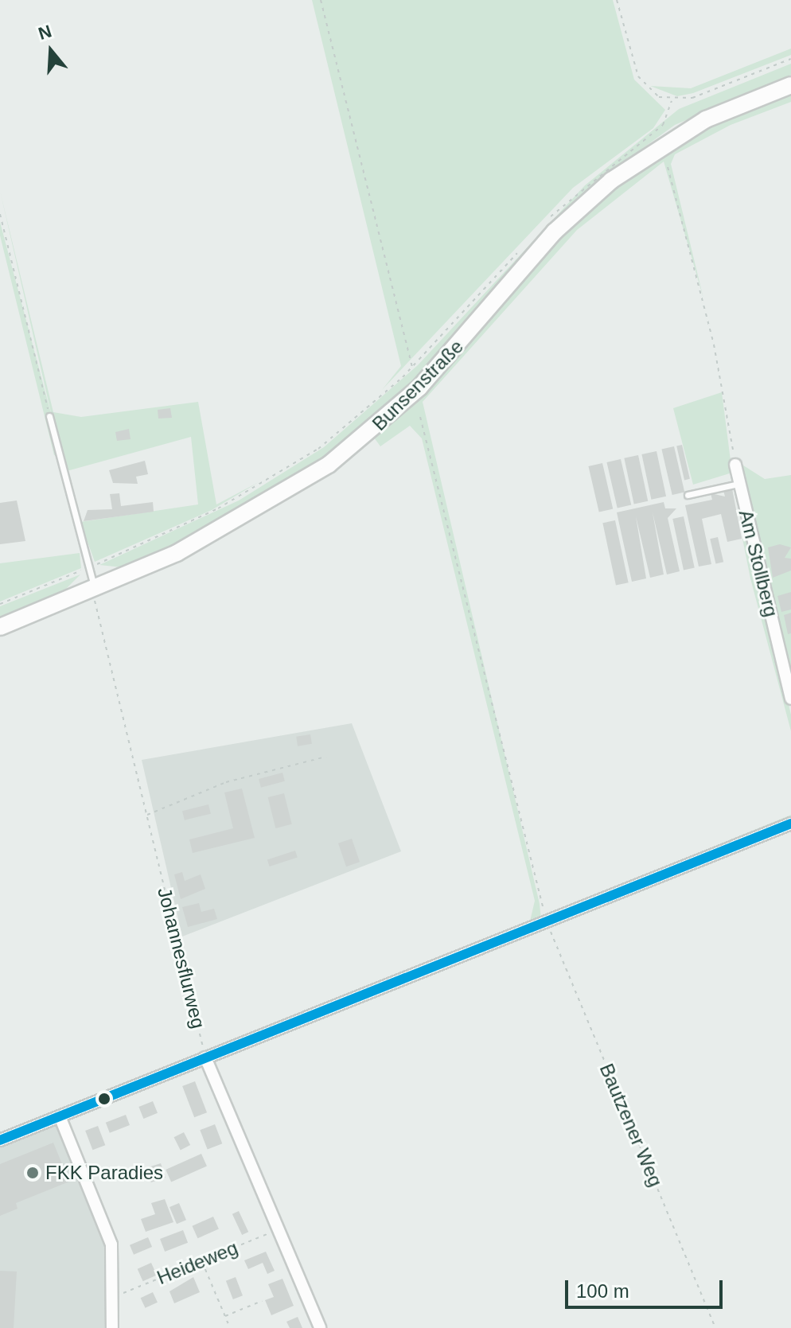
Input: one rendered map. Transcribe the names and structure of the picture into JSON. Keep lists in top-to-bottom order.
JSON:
{
  "streets": {
    "main road": ["Bunsenstraße"],
    "street": ["Am Stollberg"],
    "path": ["Johannesflurweg", "Bautzener Weg", "Heideweg"]
  },
  "crossings": [
    ["Bunsenstraße", "Johannesflurweg"]
  ],
  "places": ["FKK Paradies"],
  "scale_bar": "100 m",
  "north": "top"
}
